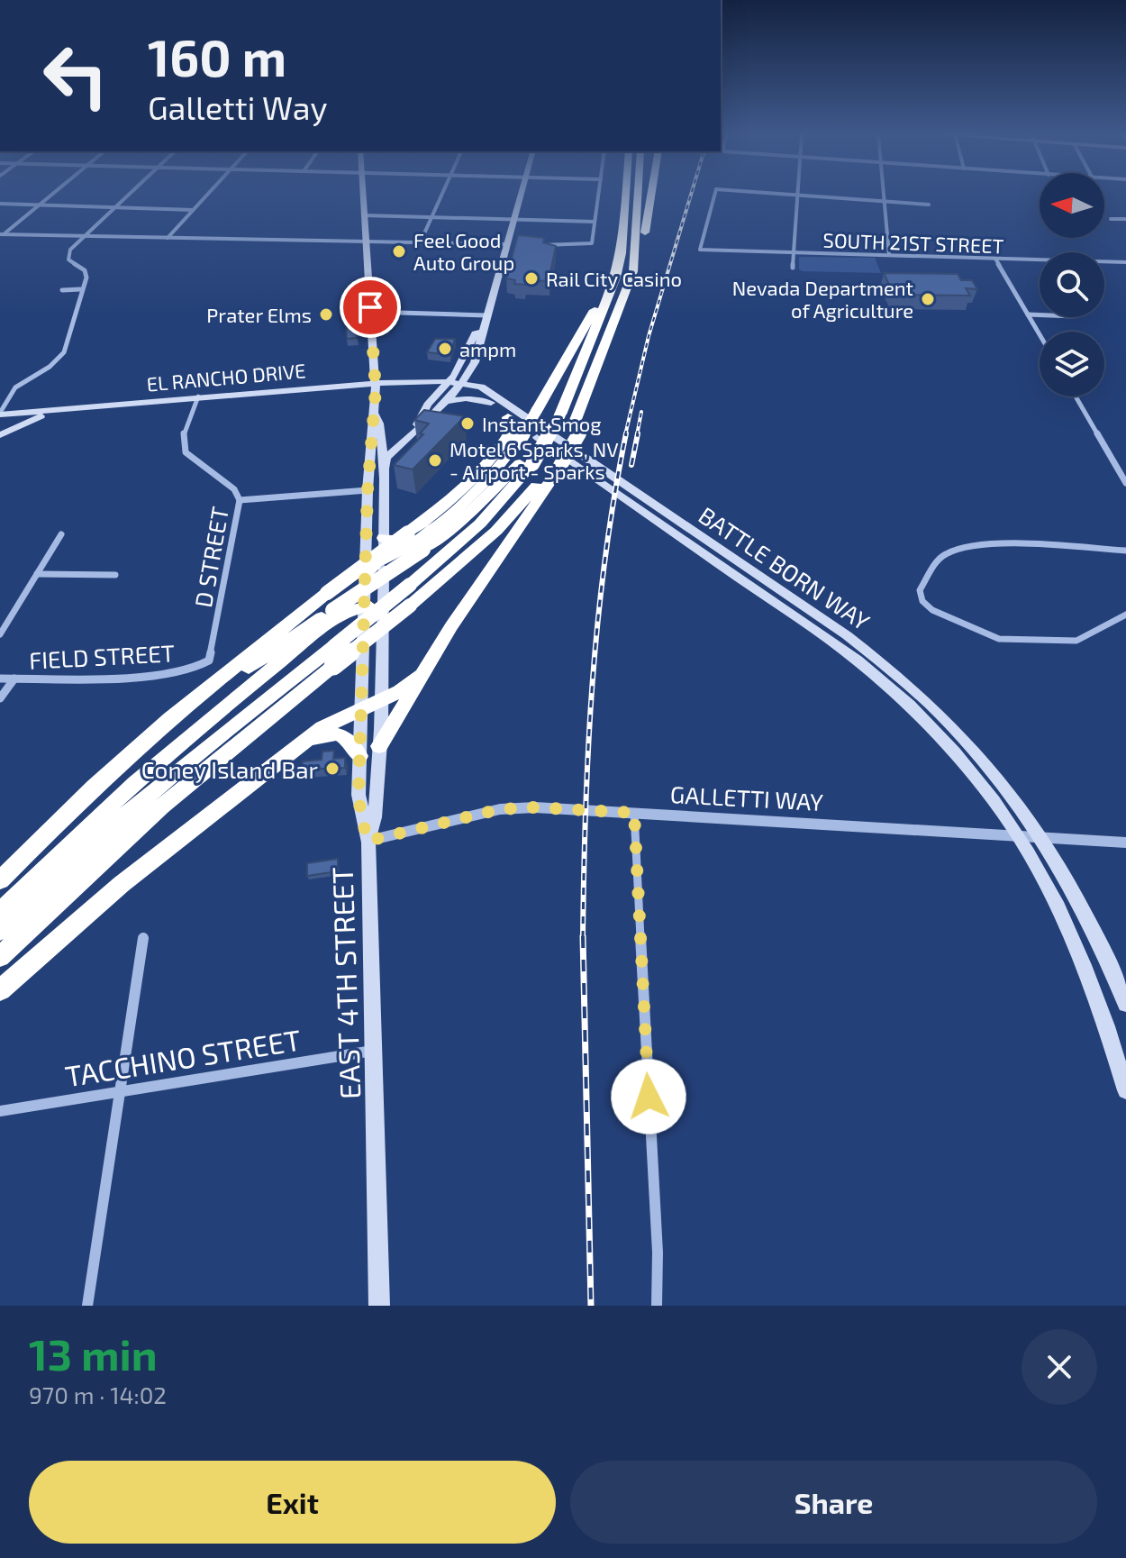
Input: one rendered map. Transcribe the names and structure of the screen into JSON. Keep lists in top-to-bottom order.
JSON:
{
  "streets": {
    "main road": ["EL RANCHO DRIVE", "BATTLE BORN WAY", "EAST 4TH STREET"],
    "street": [
      "SOUTH 21ST STREET",
      "D STREET",
      "FIELD STREET",
      "GALLETTI WAY",
      "TACCHINO STREET"
    ]
  },
  "crossings": [
    ["EL RANCHO DRIVE", "D STREET"],
    ["EL RANCHO DRIVE", "BATTLE BORN WAY"],
    ["D STREET", "FIELD STREET"],
    ["BATTLE BORN WAY", "GALLETTI WAY"],
    ["GALLETTI WAY", "EAST 4TH STREET"],
    ["EAST 4TH STREET", "TACCHINO STREET"]
  ],
  "places": [
    "Feel Good Auto Group",
    "Rail City Casino",
    "Nevada Department of Agriculture",
    "Prater Elms",
    "ampm",
    "Instant Smog",
    "Motel 6 Sparks, NV - Airport - Sparks",
    "Coney Island Bar"
  ],
  "north": "left",
  "page": {
    "turn": ["160 m", "Galletti Way"],
    "heading": ["13 min", "970 m · 14:02"],
    "buttons": ["Exit", "Share"]
  }
}
